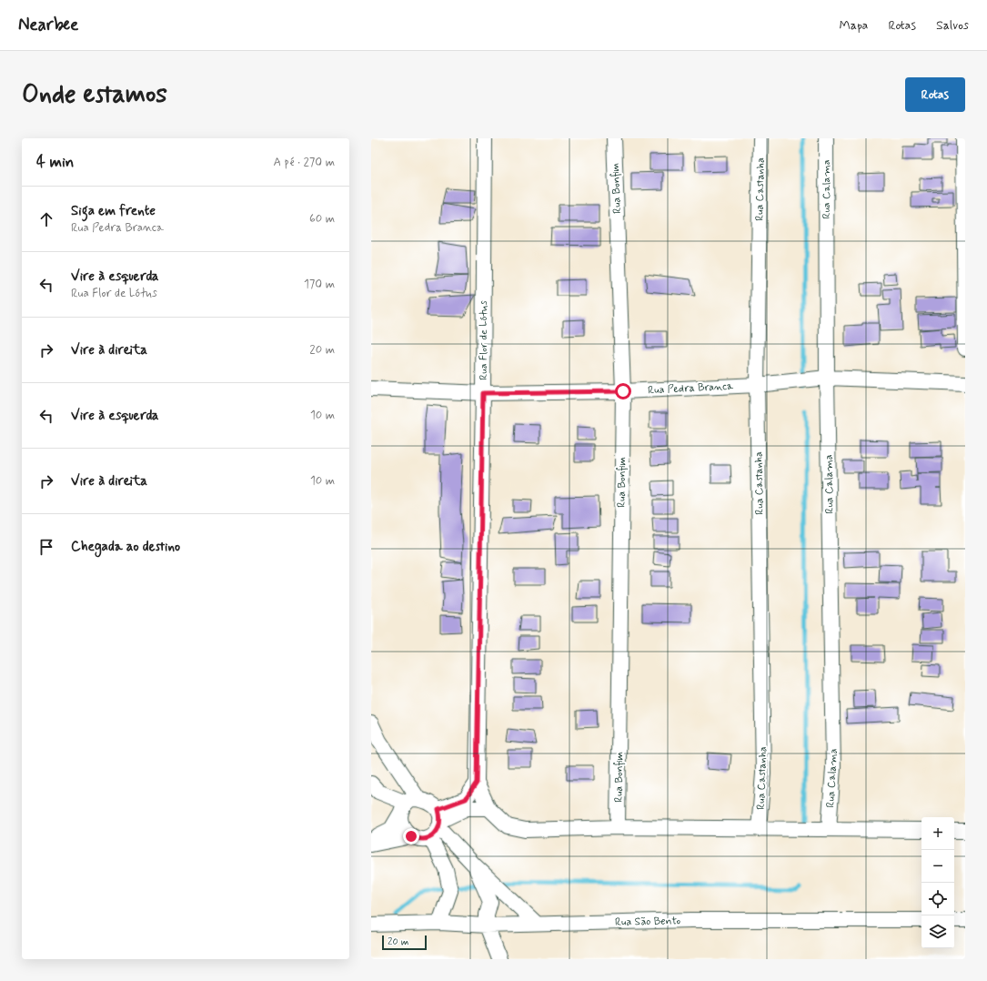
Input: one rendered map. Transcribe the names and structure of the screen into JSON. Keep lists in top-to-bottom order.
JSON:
{
  "streets": {
    "street": [
      "Rua Bonfim",
      "Rua Castanha",
      "Rua Calama",
      "Rua Flor de Lótus",
      "Rua Pedra Branca",
      "Rua São Bento"
    ]
  },
  "crossings": [
    ["Rua Bonfim", "Rua Pedra Branca"],
    ["Rua Castanha", "Rua Pedra Branca"],
    ["Rua Calama", "Rua Pedra Branca"],
    ["Rua Flor de Lótus", "Rua Pedra Branca"]
  ],
  "scale_bar": "20 m",
  "page": {
    "header": "Nearbee",
    "nav": ["Mapa", "Rotas", "Salvos"],
    "buttons": "Rotas",
    "title": "Onde estamos",
    "heading": ["4 min", "A pé · 270 m"],
    "list": [
      ["Siga em frente", "Rua Pedra Branca", "60 m"],
      ["Vire à esquerda", "Rua Flor de Lótus", "170 m"],
      ["Vire à direita", "20 m"],
      ["Vire à esquerda", "10 m"],
      ["Vire à direita", "10 m"],
      "Chegada ao destino"
    ],
    "map_buttons": ["+", "−"],
    "scale": "20 m"
  }
}
